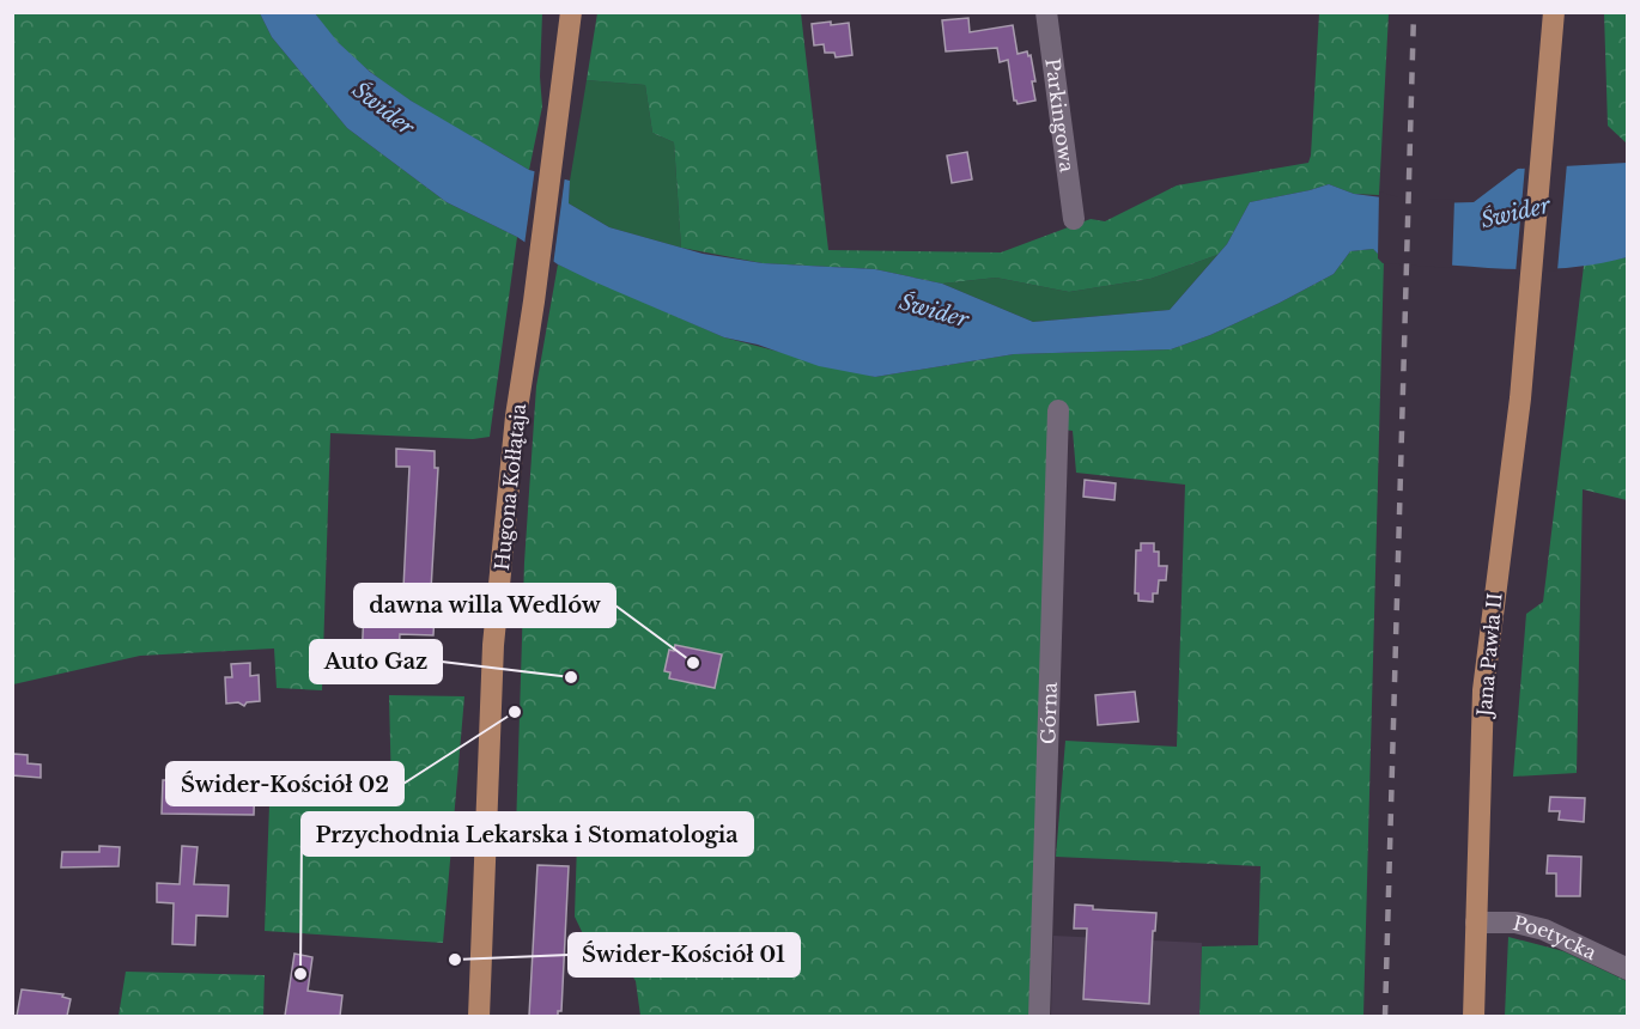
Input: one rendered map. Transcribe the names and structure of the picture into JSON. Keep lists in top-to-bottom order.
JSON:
{
  "streets": {
    "main road": ["Hugona Kołłątaja", "Jana Pawła II"],
    "street": ["Parkingowa", "Górna", "Poetycka"]
  },
  "crossings": [
    ["Jana Pawła II", "Poetycka"]
  ],
  "water": ["Świder"],
  "places": [
    "dawna willa Wedlów",
    "Auto Gaz",
    "Świder-Kościół 02",
    "Świder-Kościół 01",
    "Przychodnia Lekarska i Stomatologia"
  ]
}
